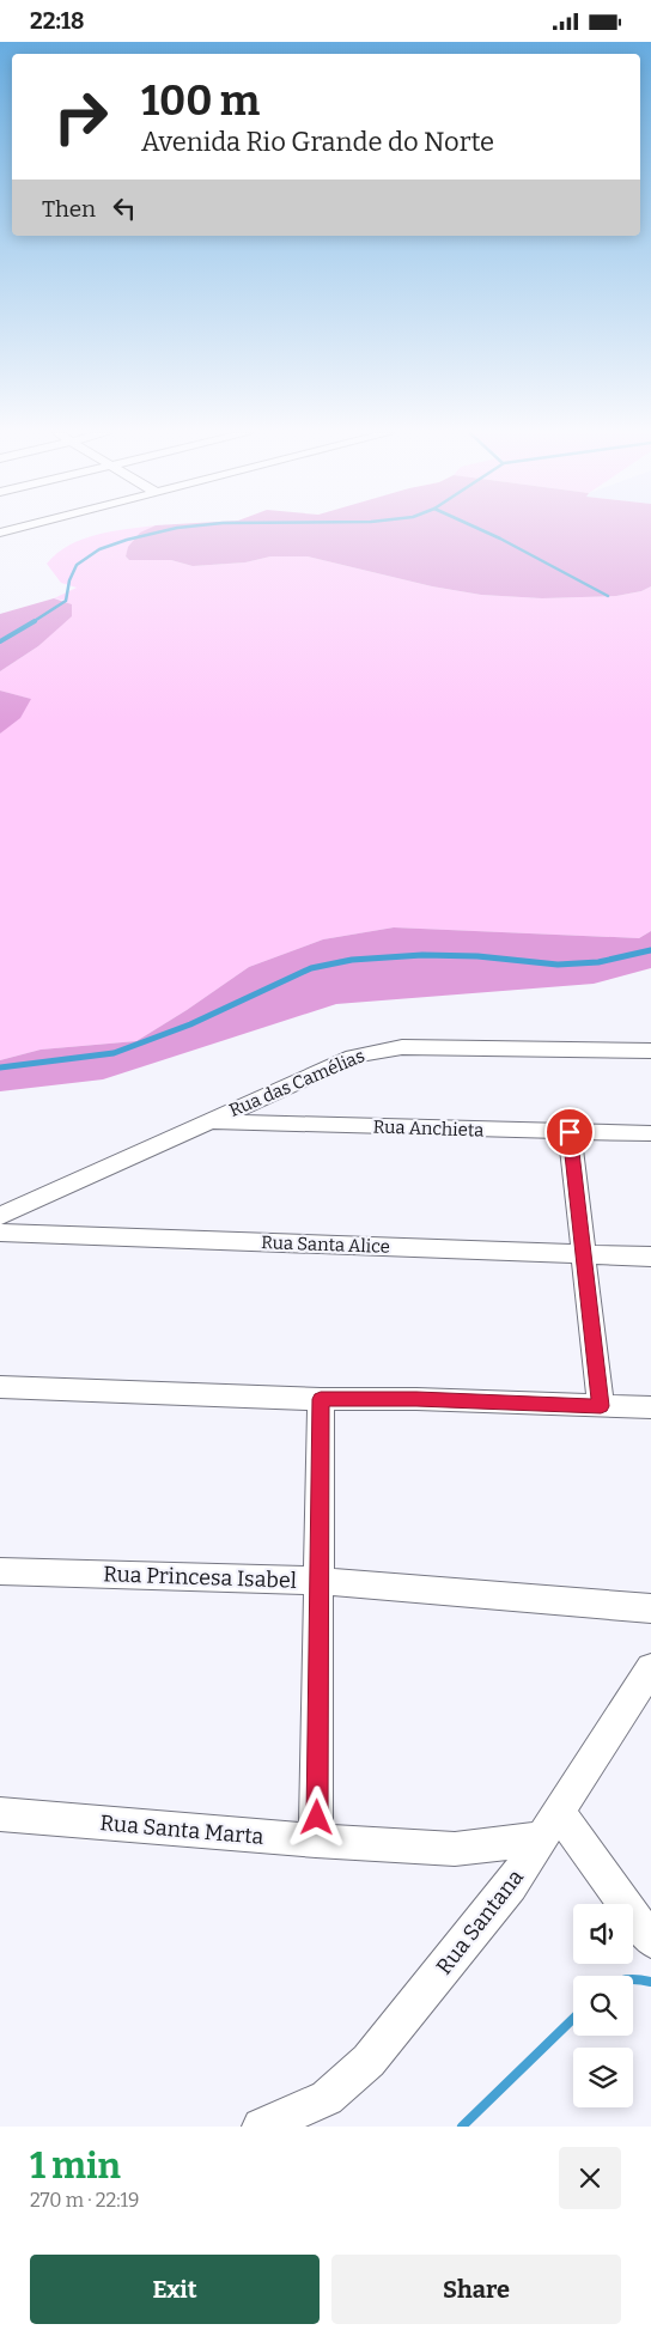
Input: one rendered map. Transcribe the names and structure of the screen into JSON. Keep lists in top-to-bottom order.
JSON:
{
  "streets": {
    "street": [
      "Rua das Camélias",
      "Rua Anchieta",
      "Rua Santa Alice",
      "Rua Princesa Isabel",
      "Rua Santa Marta",
      "Rua Santana"
    ]
  },
  "crossings": [
    ["Rua das Camélias", "Rua Anchieta"],
    ["Rua Santa Marta", "Rua Santana"]
  ],
  "page": {
    "status": "22:18",
    "turn": ["100 m", "Avenida Rio Grande do Norte"],
    "then": "Then",
    "heading": ["1 min", "270 m · 22:19"],
    "buttons": ["Exit", "Share"]
  }
}
